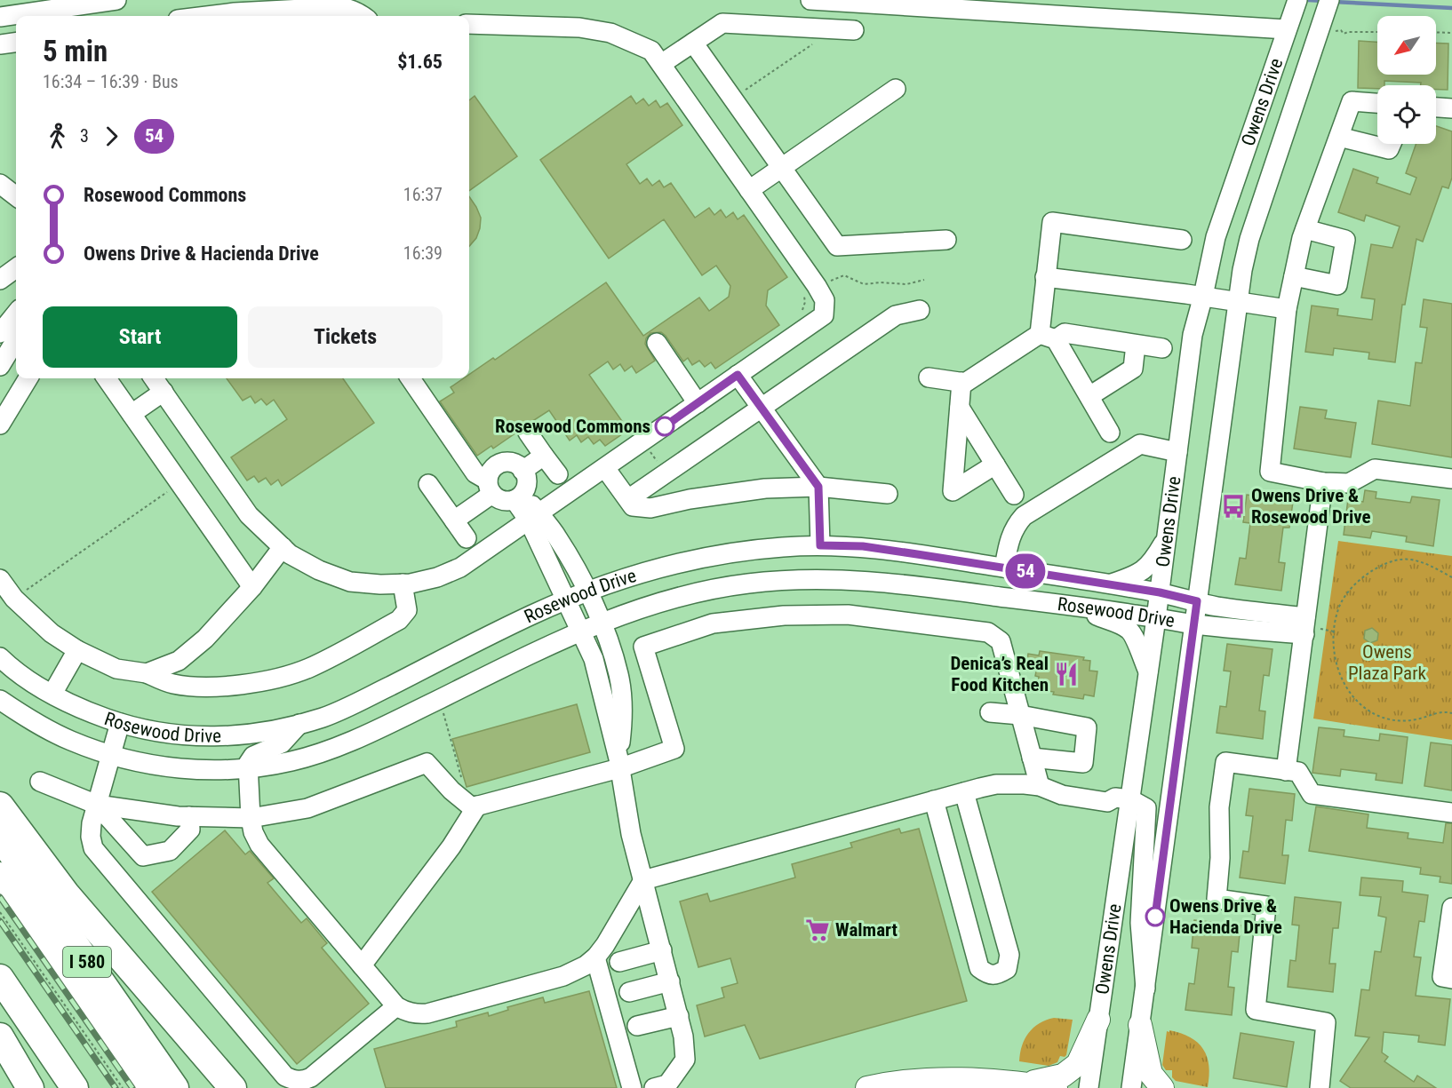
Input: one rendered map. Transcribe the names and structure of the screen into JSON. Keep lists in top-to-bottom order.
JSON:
{
  "streets": {
    "highway": ["I 580"],
    "street": ["Owens Drive", "Rosewood Drive"]
  },
  "crossings": [
    ["Owens Drive", "Rosewood Drive"]
  ],
  "parks": ["Owens Plaza Park"],
  "places": {
    "other": ["Rosewood Commons", "Owens Drive & Hacienda Drive"],
    "bus stop": ["Owens Drive & Rosewood Drive"],
    "restaurant": ["Denica’s Real Food Kitchen"],
    "supermarket": ["Walmart"]
  },
  "lines": ["bus line 54"],
  "north": "bottom left",
  "page": {
    "on_map": "54",
    "heading": ["5 min", "16:34 – 16:39 · Bus", "$1.65"],
    "legs": ["3", "54"],
    "list": [
      {
        "name": "Rosewood Commons",
        "value": "16:37"
      },
      {
        "name": "Owens Drive & Hacienda Drive",
        "value": "16:39"
      }
    ],
    "buttons": ["Start", "Tickets"]
  }
}
